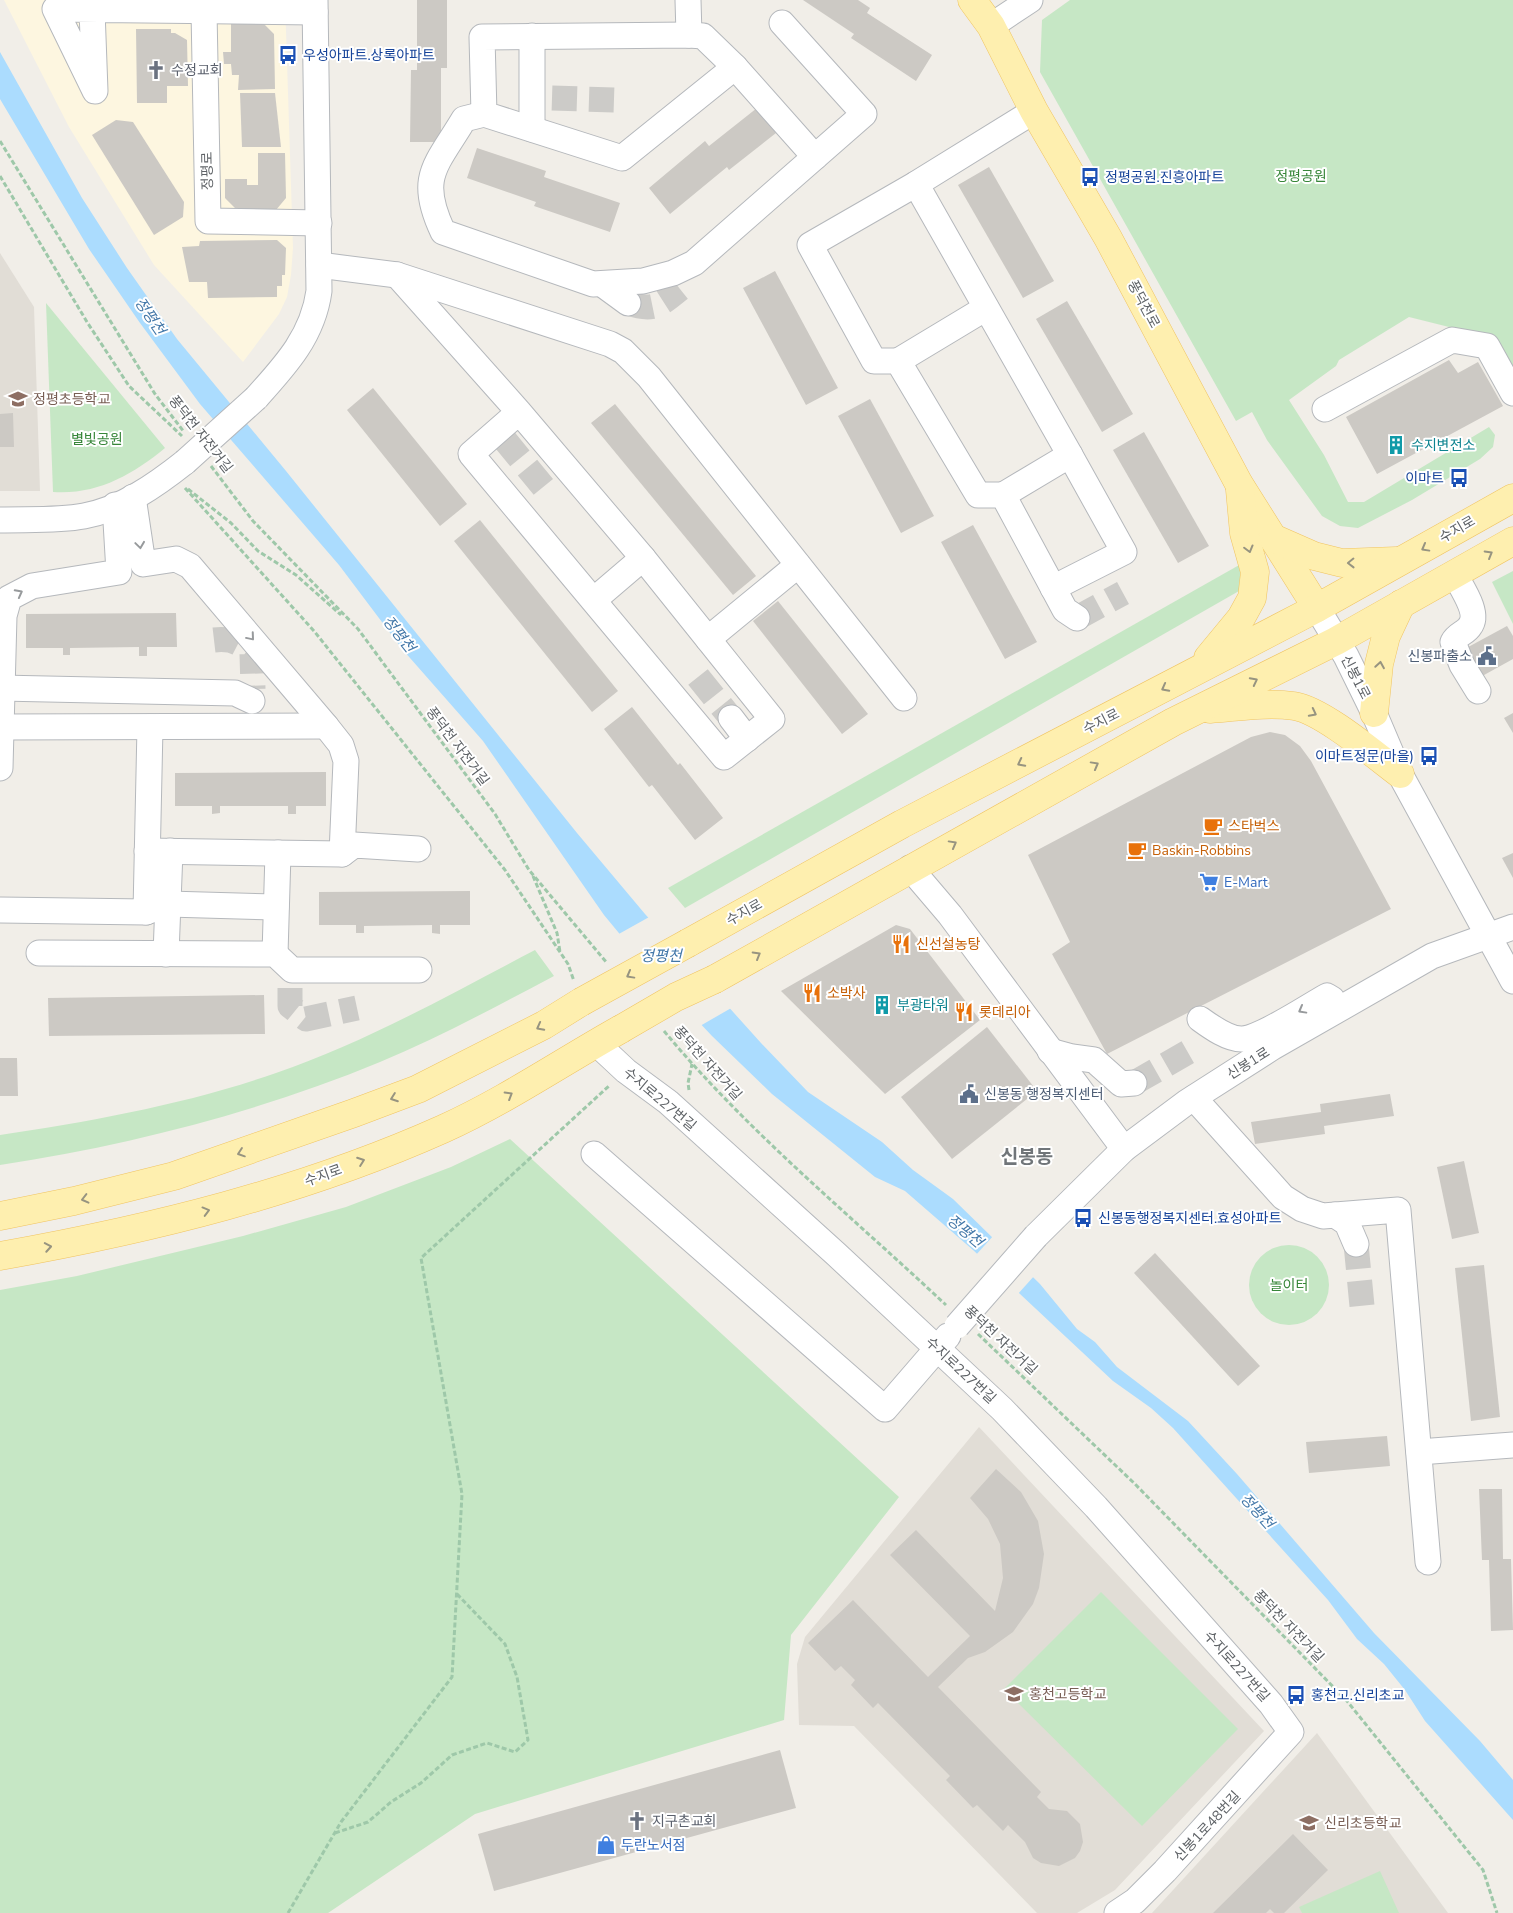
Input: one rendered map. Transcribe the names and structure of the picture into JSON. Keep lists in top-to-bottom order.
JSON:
{
  "streets": {
    "main road": ["풍덕천로", "수지로"],
    "street": [
      "정평로",
      "신봉1로",
      "수지로227번길",
      "신봉1로48번길"
    ],
    "path": ["풍덕천 자전거길"]
  },
  "crossings": [
    ["풍덕천로", "수지로"],
    ["풍덕천로", "신봉1로"],
    ["풍덕천 자전거길", "신봉1로"],
    ["수지로", "신봉1로"],
    ["수지로", "수지로227번길"],
    ["수지로227번길", "신봉1로48번길"]
  ],
  "districts": ["신봉동"],
  "water": ["정평천"],
  "parks": ["정평공원", "별빛공원", "놀이터"],
  "places": {
    "bus stop": [
      "우성아파트.상록아파트",
      "정평공원.진흥아파트",
      "이마트",
      "이마트정문(마을)",
      "신봉동행정복지센터.효성아파트",
      "홍천고.신리초교"
    ],
    "church": ["수정교회", "지구촌교회"],
    "school or university": ["정평초등학교", "홍천고등학교", "신리초등학교"],
    "building": ["수지변전소", "부광타워"],
    "public building": ["신봉파출소", "신봉동 행정복지센터"],
    "cafe": ["스타벅스", "Baskin-Robbins"],
    "supermarket": ["E-Mart"],
    "restaurant": ["신선설농탕", "소박사", "롯데리아"],
    "shop": ["두란노서점"]
  }
}
